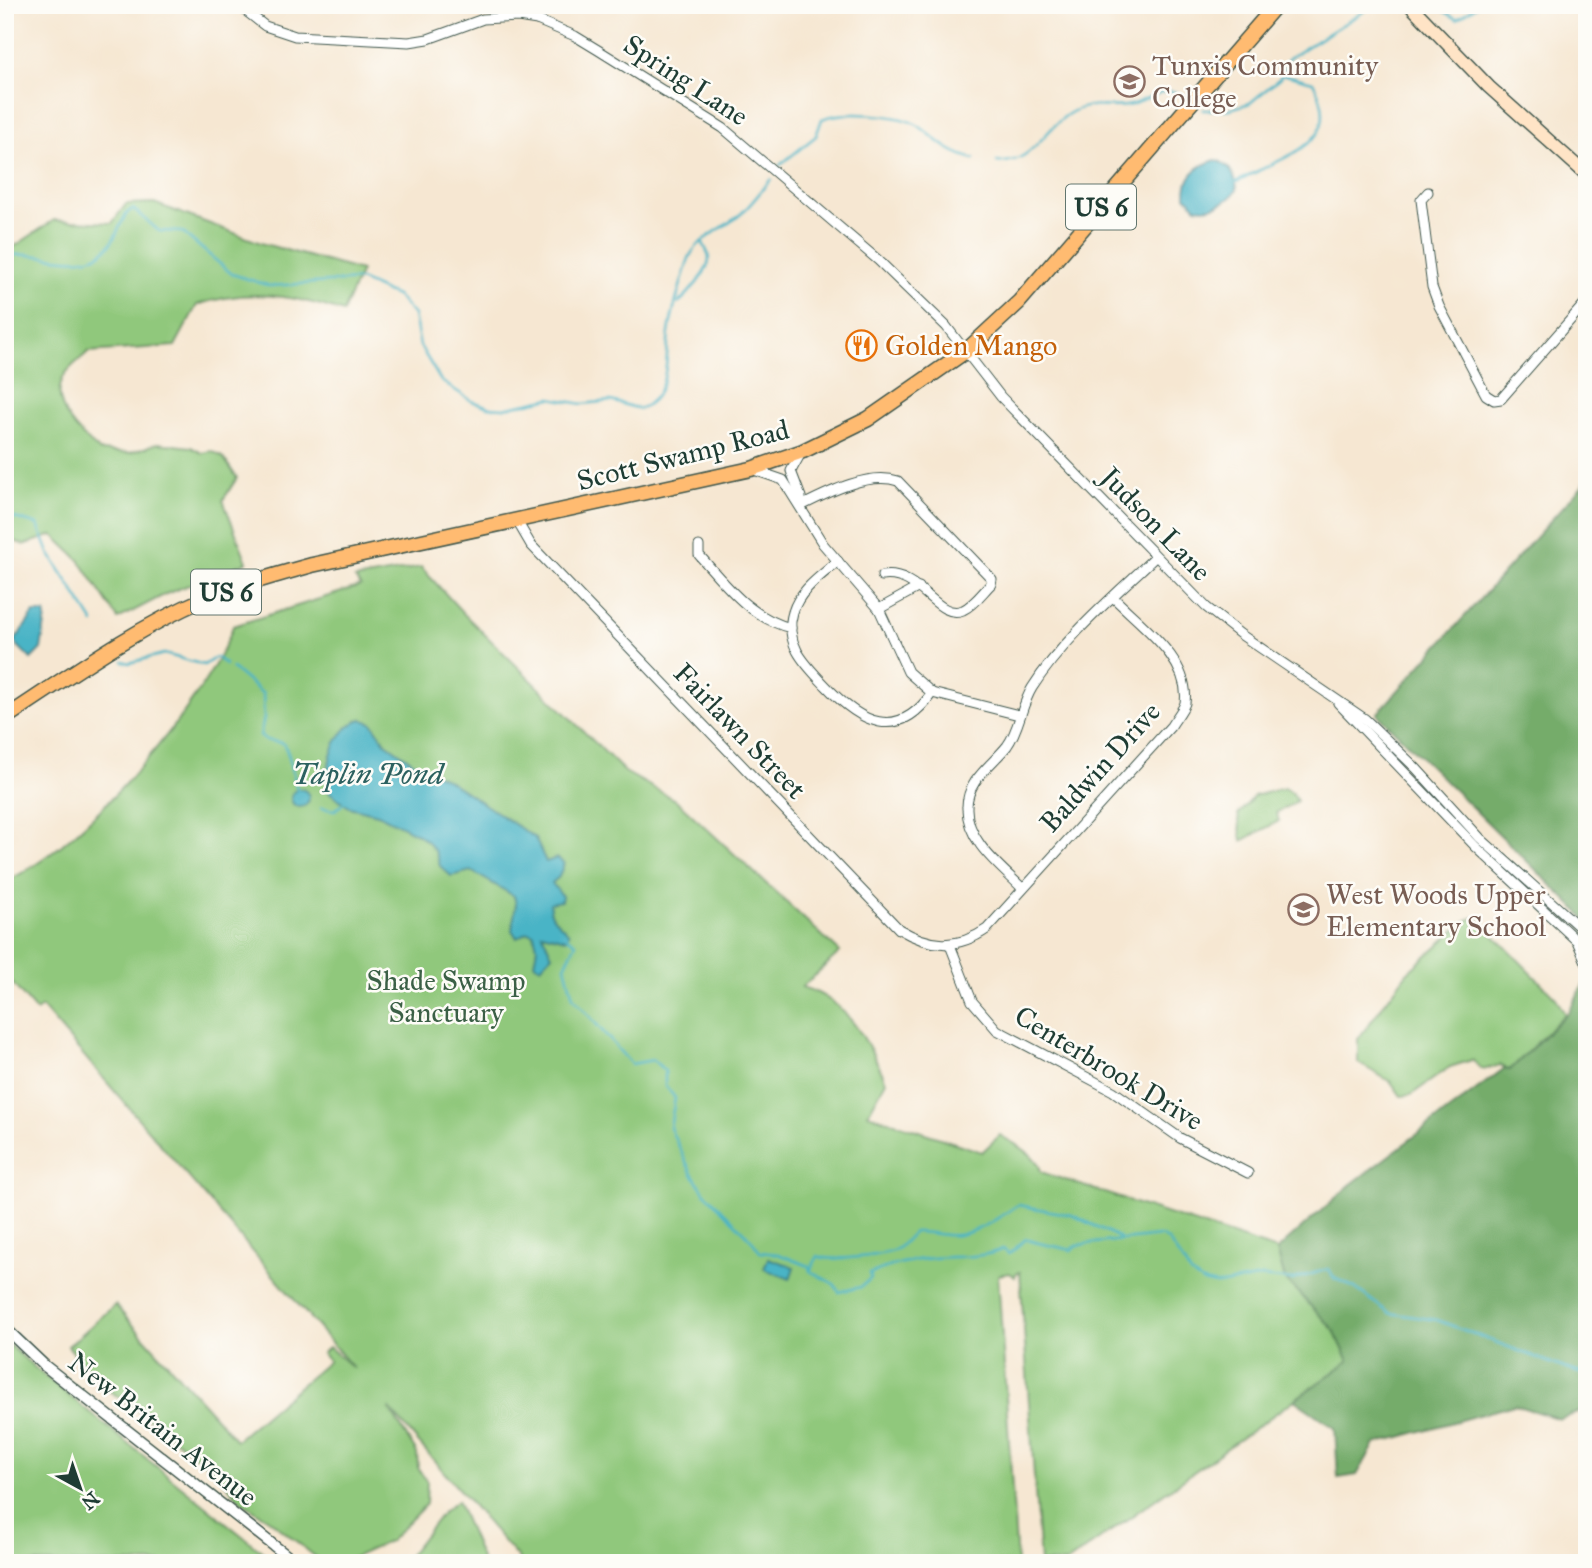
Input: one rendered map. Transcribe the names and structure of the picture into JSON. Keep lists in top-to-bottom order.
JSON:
{
  "streets": {
    "highway": ["US 6", "Scott Swamp Road"],
    "street": [
      "Spring Lane",
      "Judson Lane",
      "Fairlawn Street",
      "Baldwin Drive",
      "Centerbrook Drive",
      "New Britain Avenue"
    ]
  },
  "crossings": [
    ["Spring Lane", "Scott Swamp Road"],
    ["Spring Lane", "Judson Lane"],
    ["Scott Swamp Road", "Judson Lane"],
    ["Scott Swamp Road", "Fairlawn Street"],
    ["Fairlawn Street", "Baldwin Drive"],
    ["Fairlawn Street", "Centerbrook Drive"],
    ["Baldwin Drive", "Centerbrook Drive"]
  ],
  "water": ["Taplin Pond"],
  "parks": ["Shade Swamp Sanctuary"],
  "places": {
    "school or university": ["Tunxis Community College", "West Woods Upper Elementary School"],
    "restaurant": ["Golden Mango"]
  },
  "north": "bottom right"
}
